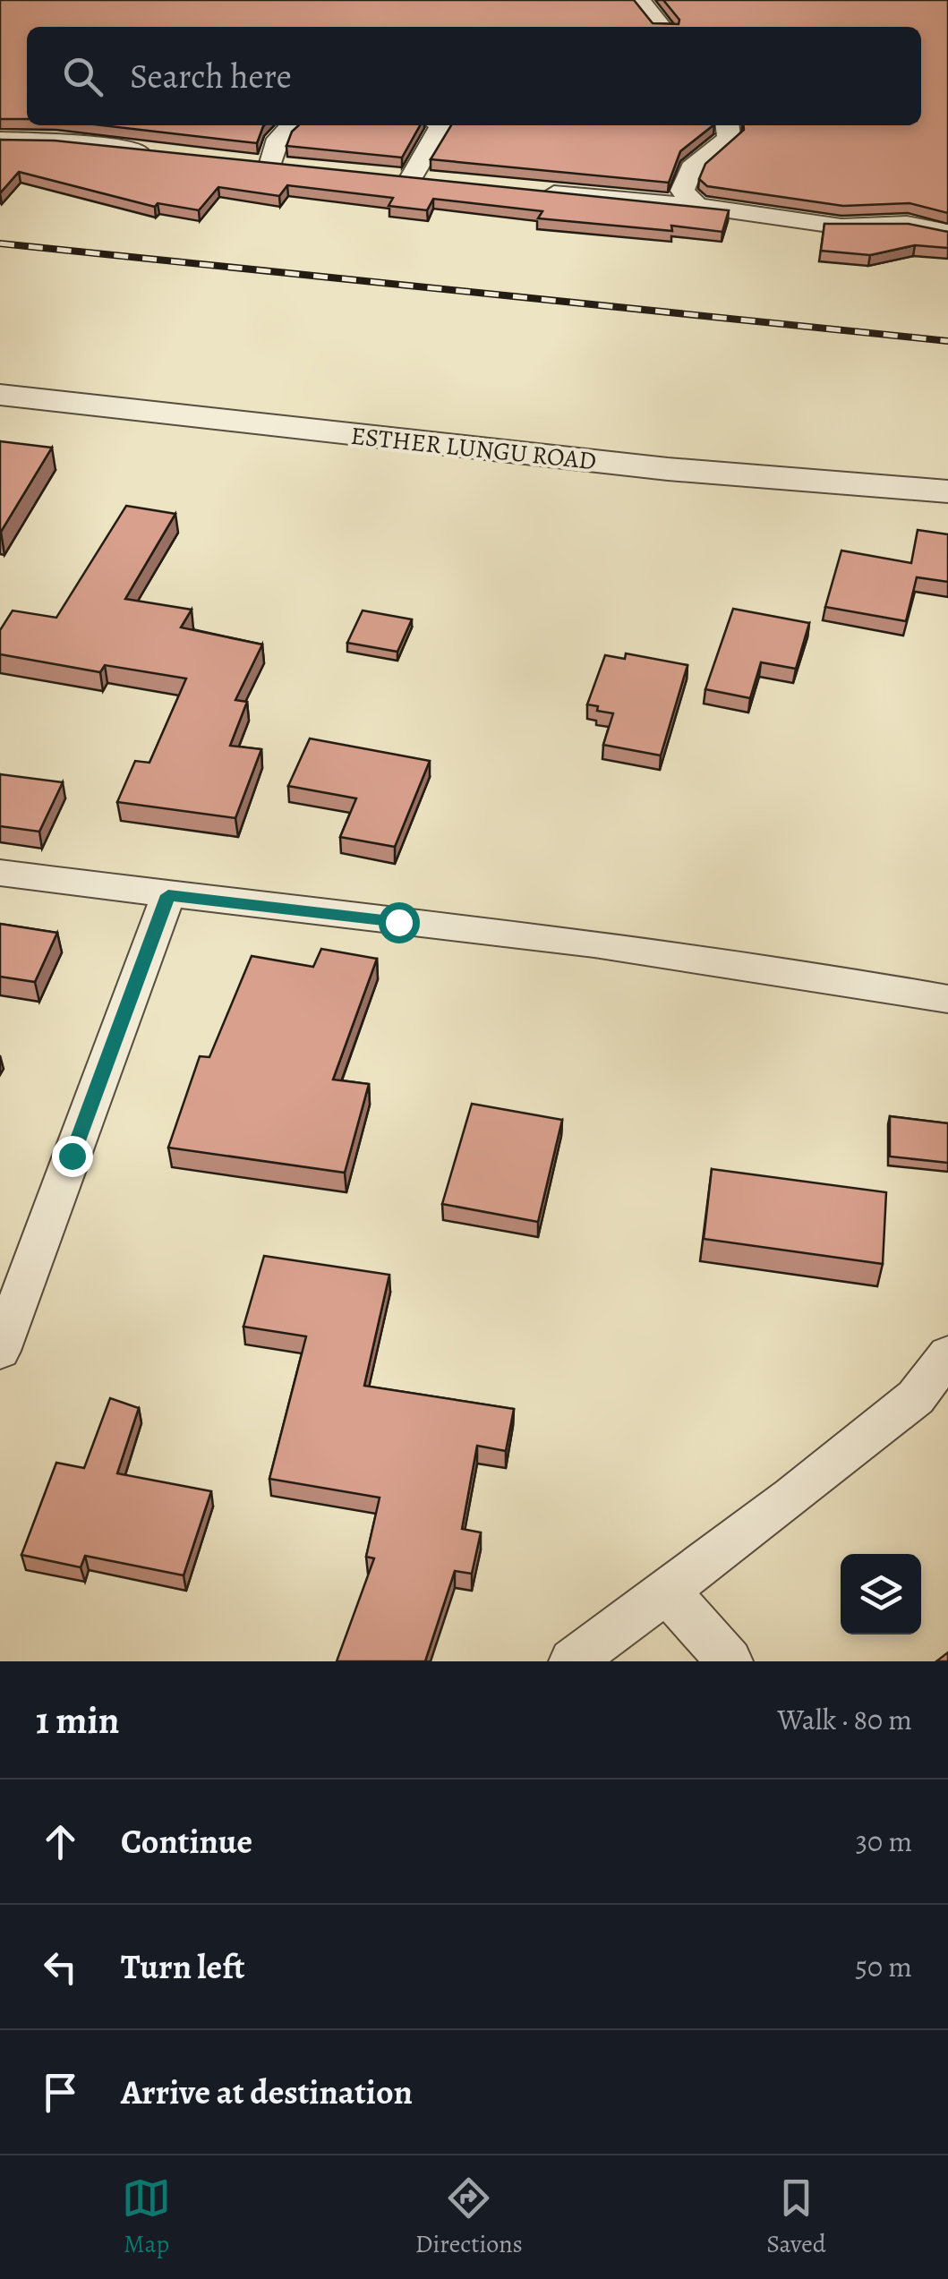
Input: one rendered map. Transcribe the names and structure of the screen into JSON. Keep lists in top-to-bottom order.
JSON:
{
  "streets": {
    "street": ["ESTHER LUNGU ROAD"]
  },
  "page": {
    "search": "Search here",
    "heading": ["1 min", "Walk · 80 m"],
    "list": [
      ["Continue", "30 m"],
      ["Turn left", "50 m"],
      "Arrive at destination"
    ],
    "nav": ["Map", "Directions", "Saved"]
  }
}
